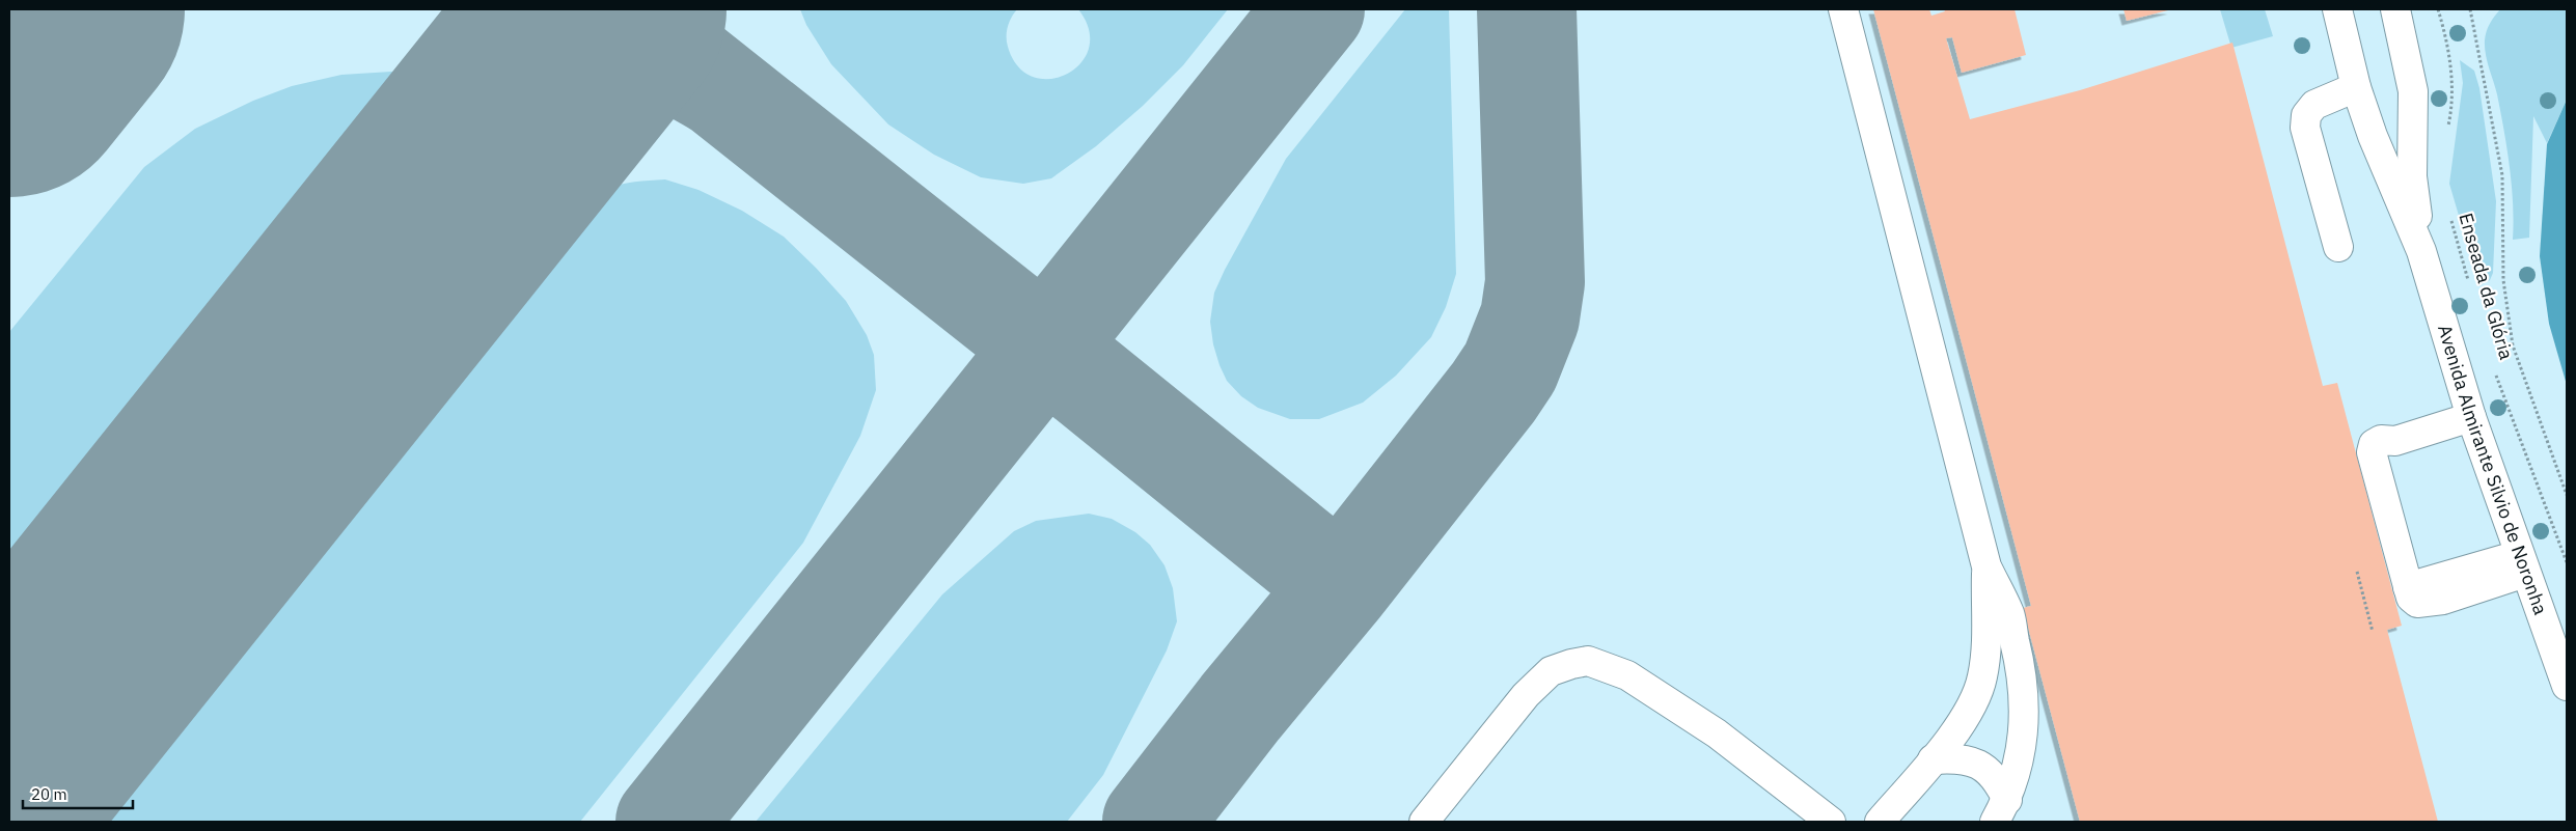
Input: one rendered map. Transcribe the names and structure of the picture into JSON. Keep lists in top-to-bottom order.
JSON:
{
  "streets": {
    "street": ["Avenida Almirante Silvio de Noronha"],
    "path": ["Enseada da Glória"]
  },
  "scale_bar": "20 m"
}
